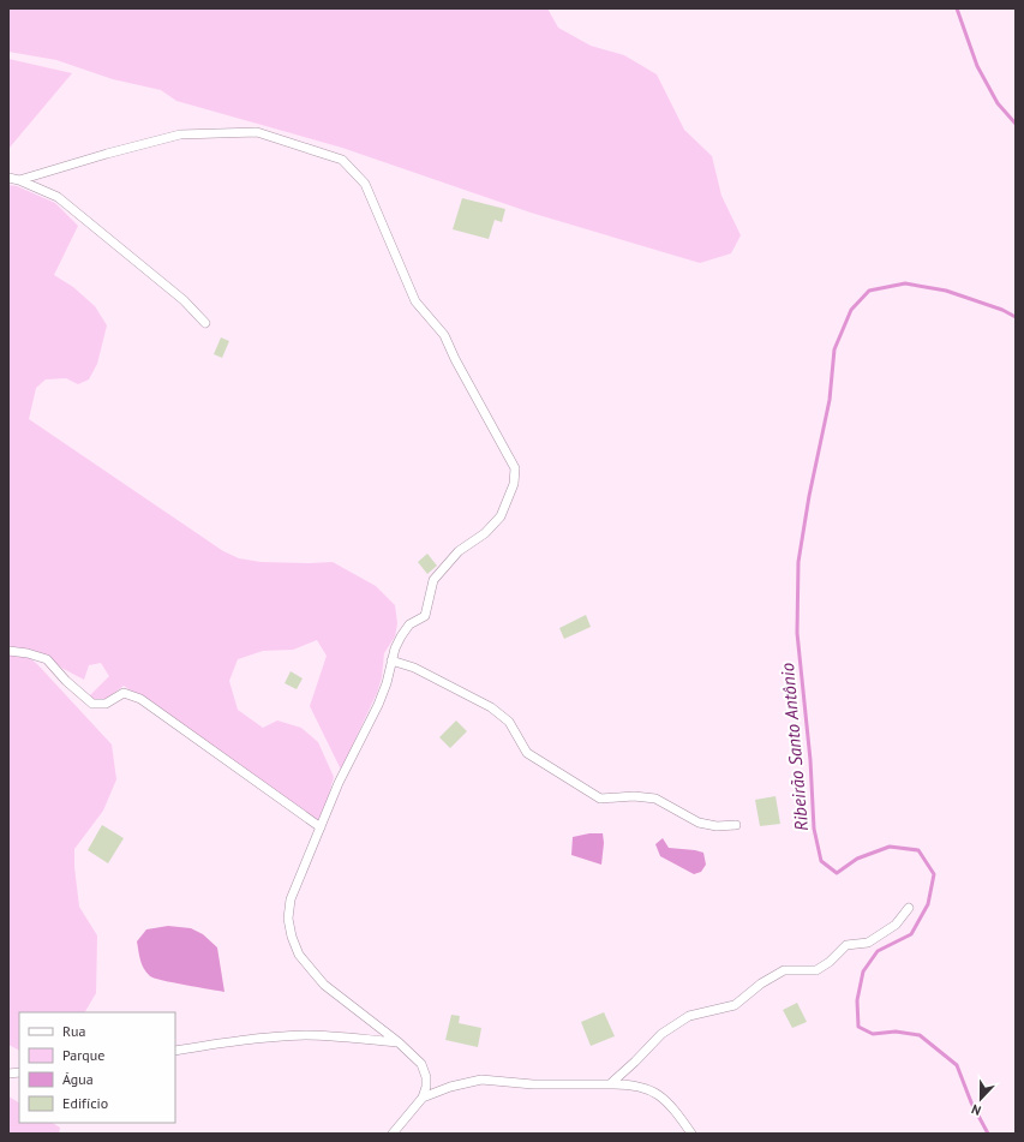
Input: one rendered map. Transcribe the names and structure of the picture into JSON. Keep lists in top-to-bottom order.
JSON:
{
  "water": ["Ribeirão Santo Antônio"],
  "legend": [
    "Rua",
    "Parque",
    "Água",
    "Edifício"
  ],
  "north": "bottom"
}
